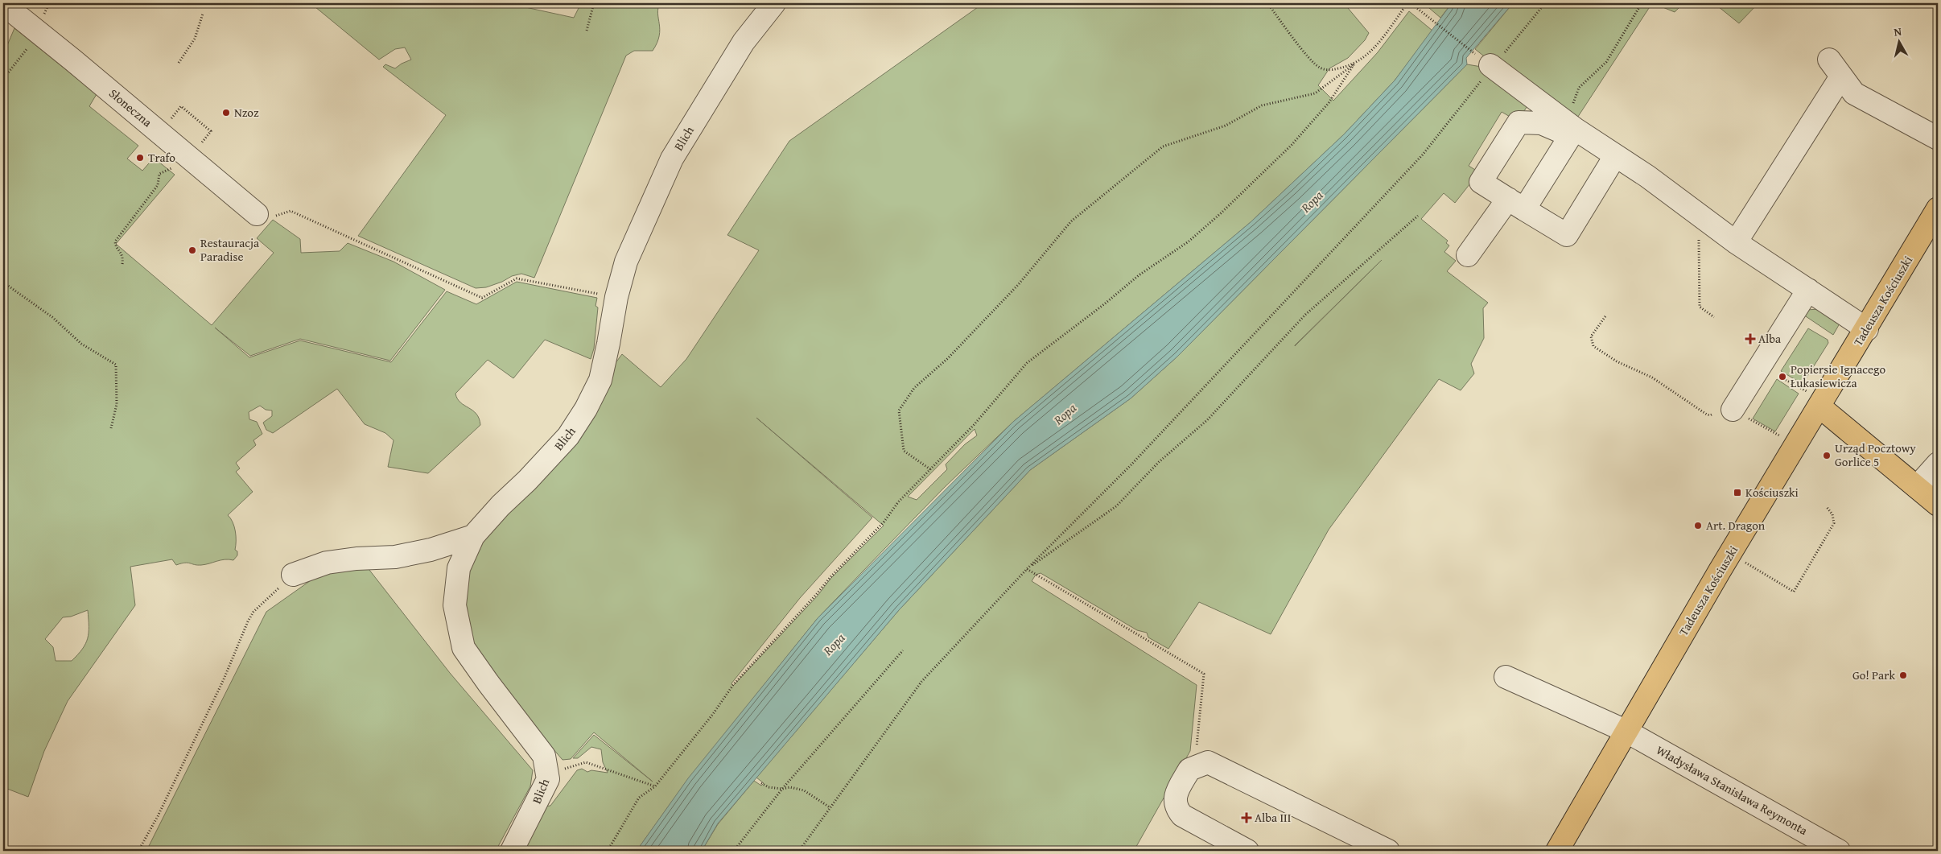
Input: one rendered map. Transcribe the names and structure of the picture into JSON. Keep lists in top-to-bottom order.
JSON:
{
  "streets": {
    "main road": ["Tadeusza Kościuszki"],
    "street": ["Słoneczna", "Blich", "Władysława Stanisława Reymonta"]
  },
  "crossings": [
    ["Tadeusza Kościuszki", "Władysława Stanisława Reymonta"]
  ],
  "water": ["Ropa"],
  "places": {
    "other": [
      "Nzoz",
      "Trafo",
      "Restauracja Paradise",
      "Popiersie Ignacego Łukasiewicza",
      "Urząd Pocztowy Gorlice 5",
      "Art. Dragon",
      "Go! Park"
    ],
    "health": ["Alba", "Alba III"],
    "transit": ["Kościuszki"]
  },
  "north": "top"
}
